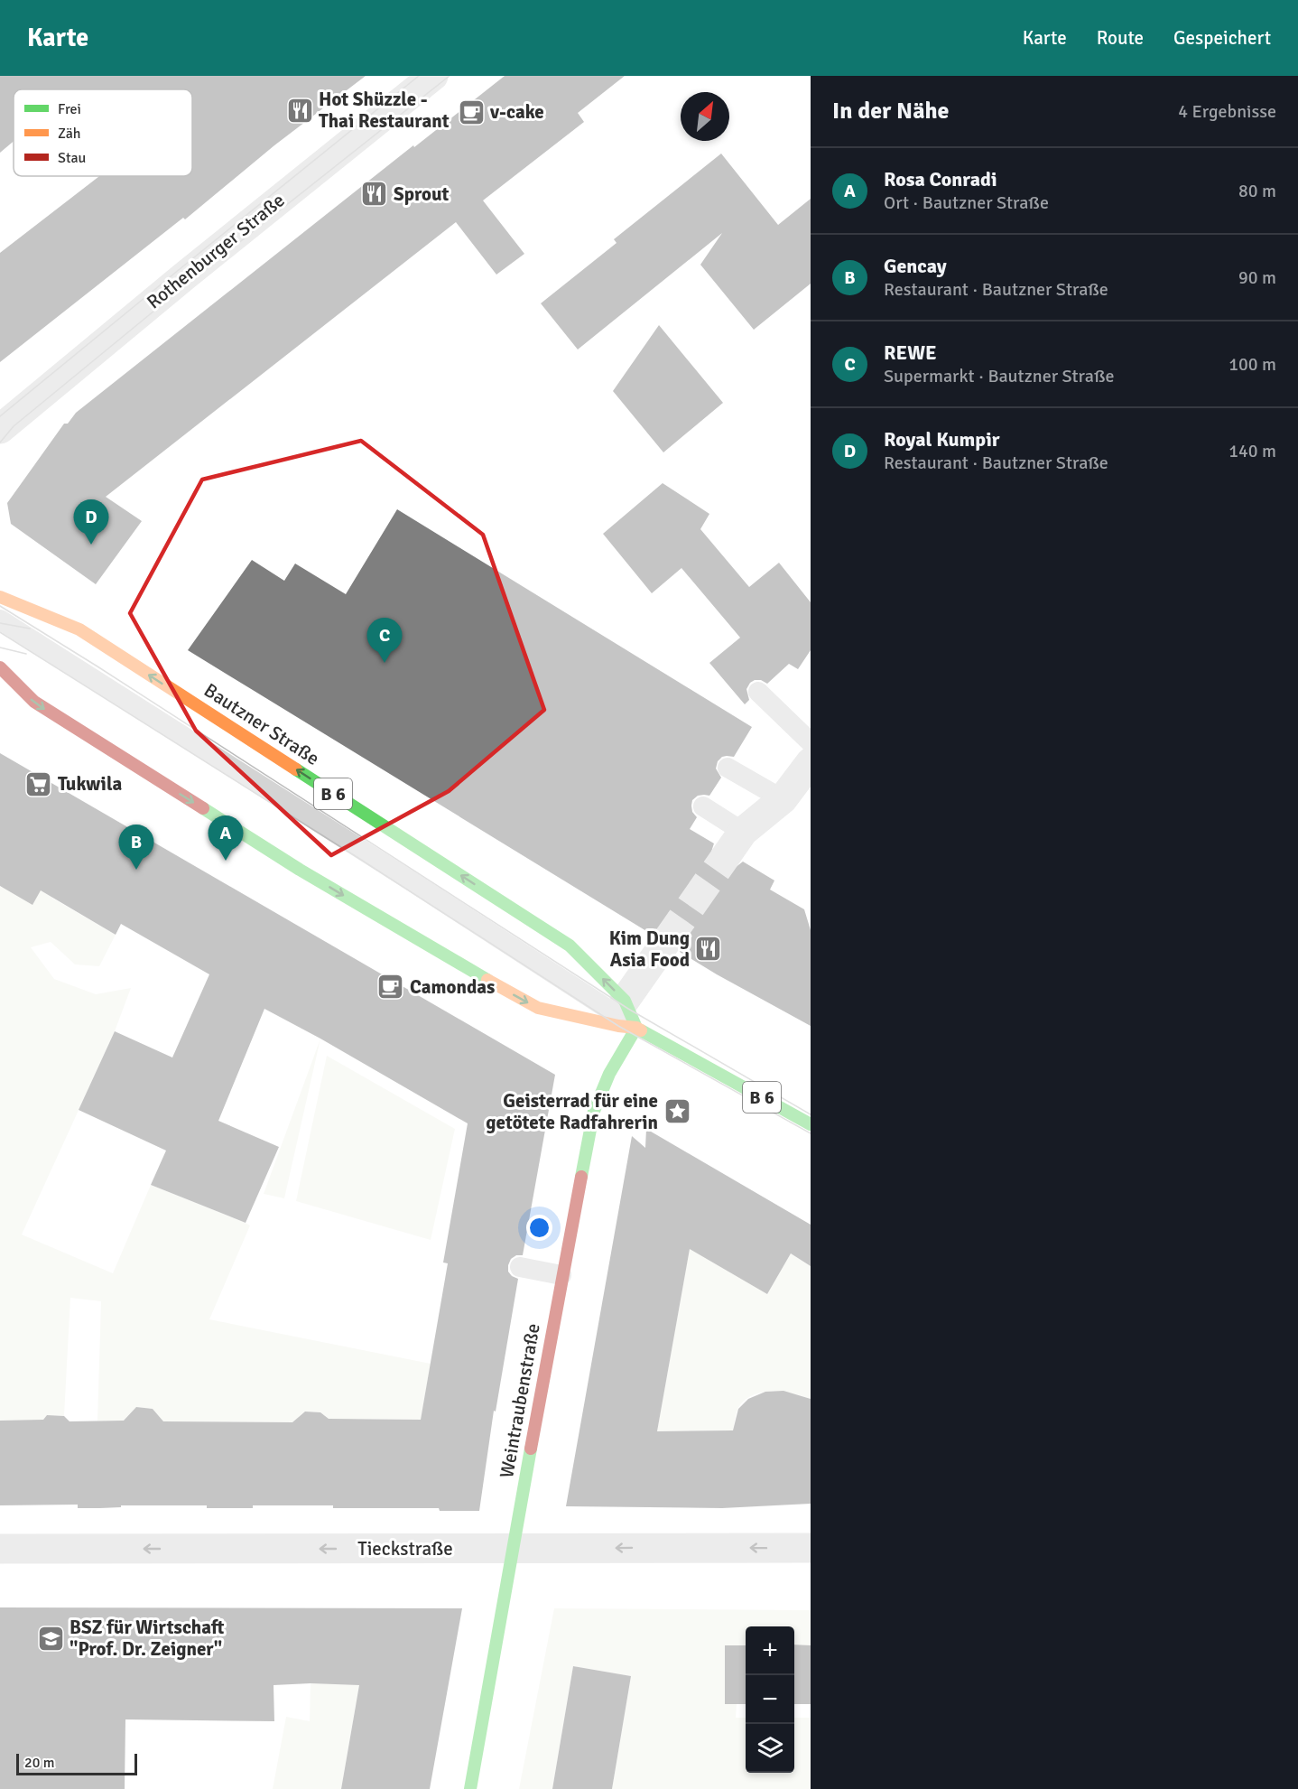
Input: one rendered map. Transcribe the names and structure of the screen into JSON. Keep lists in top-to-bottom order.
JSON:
{
  "streets": {
    "main road": ["Bautzner Straße", "B 6", "Weintraubenstraße"],
    "street": ["Rothenburger Straße", "Tieckstraße"]
  },
  "crossings": [
    ["Bautzner Straße", "B 6"],
    ["Bautzner Straße", "Weintraubenstraße"],
    ["B 6", "Weintraubenstraße"],
    ["Weintraubenstraße", "Tieckstraße"]
  ],
  "one_way": ["Tieckstraße"],
  "places": {
    "restaurant": ["Hot Shüzzle - Thai Restaurant", "Sprout", "Kim Dung Asia Food"],
    "cafe": ["v-cake", "Camondas"],
    "supermarket": ["Tukwila"],
    "place": ["Geisterrad für eine getötete Radfahrerin"],
    "school or university": ["BSZ für Wirtschaft \"Prof. Dr. Zeigner\""]
  },
  "legend": ["Frei", "Zäh", "Stau"],
  "scale_bar": "20 m",
  "north": "top right",
  "page": {
    "header": "Karte",
    "nav": ["Karte", "Route", "Gespeichert"],
    "heading": ["In der Nähe", "4 Ergebnisse"],
    "list": [
      {
        "mark": "A",
        "name": "Rosa Conradi",
        "note": "Ort · Bautzner Straße",
        "value": "80 m"
      },
      {
        "mark": "B",
        "name": "Gencay",
        "note": "Restaurant · Bautzner Straße",
        "value": "90 m"
      },
      {
        "mark": "C",
        "name": "REWE",
        "note": "Supermarkt · Bautzner Straße",
        "value": "100 m"
      },
      {
        "mark": "D",
        "name": "Royal Kumpir",
        "note": "Restaurant · Bautzner Straße",
        "value": "140 m"
      }
    ],
    "pins": [
      "D",
      "C",
      "A",
      "B"
    ],
    "map_buttons": ["+", "−"],
    "scale": "20 m"
  }
}
